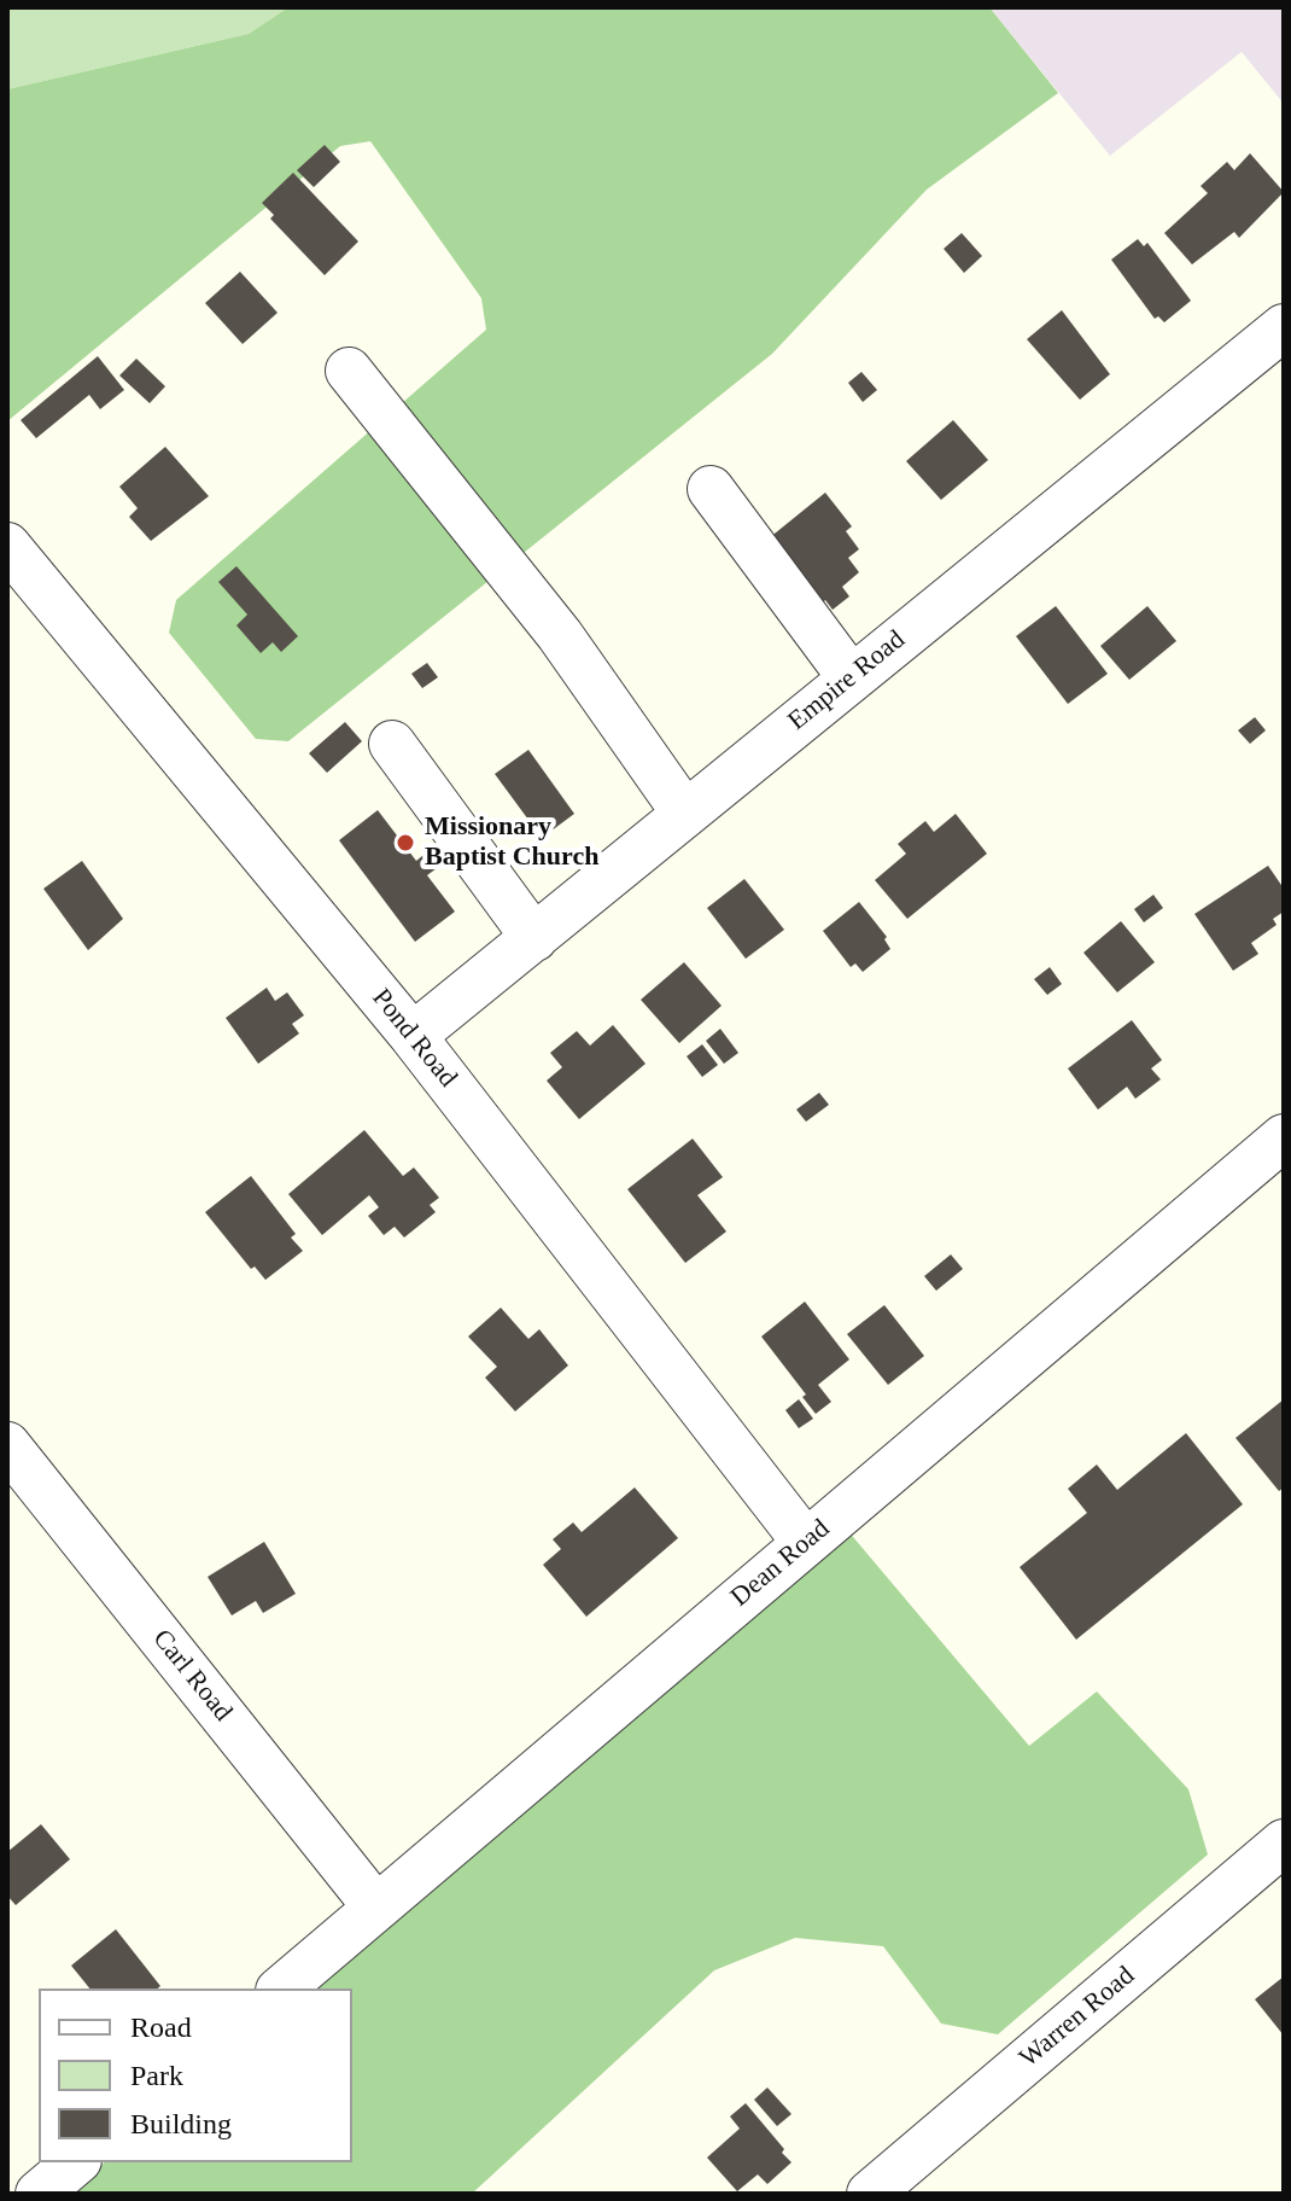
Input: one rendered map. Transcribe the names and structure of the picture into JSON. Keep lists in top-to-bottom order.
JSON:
{
  "streets": {
    "street": [
      "Empire Road",
      "Pond Road",
      "Dean Road",
      "Carl Road",
      "Warren Road"
    ]
  },
  "crossings": [
    ["Empire Road", "Pond Road"],
    ["Pond Road", "Dean Road"],
    ["Dean Road", "Carl Road"]
  ],
  "places": ["Missionary Baptist Church"],
  "legend": ["Road", "Park", "Building"]
}
